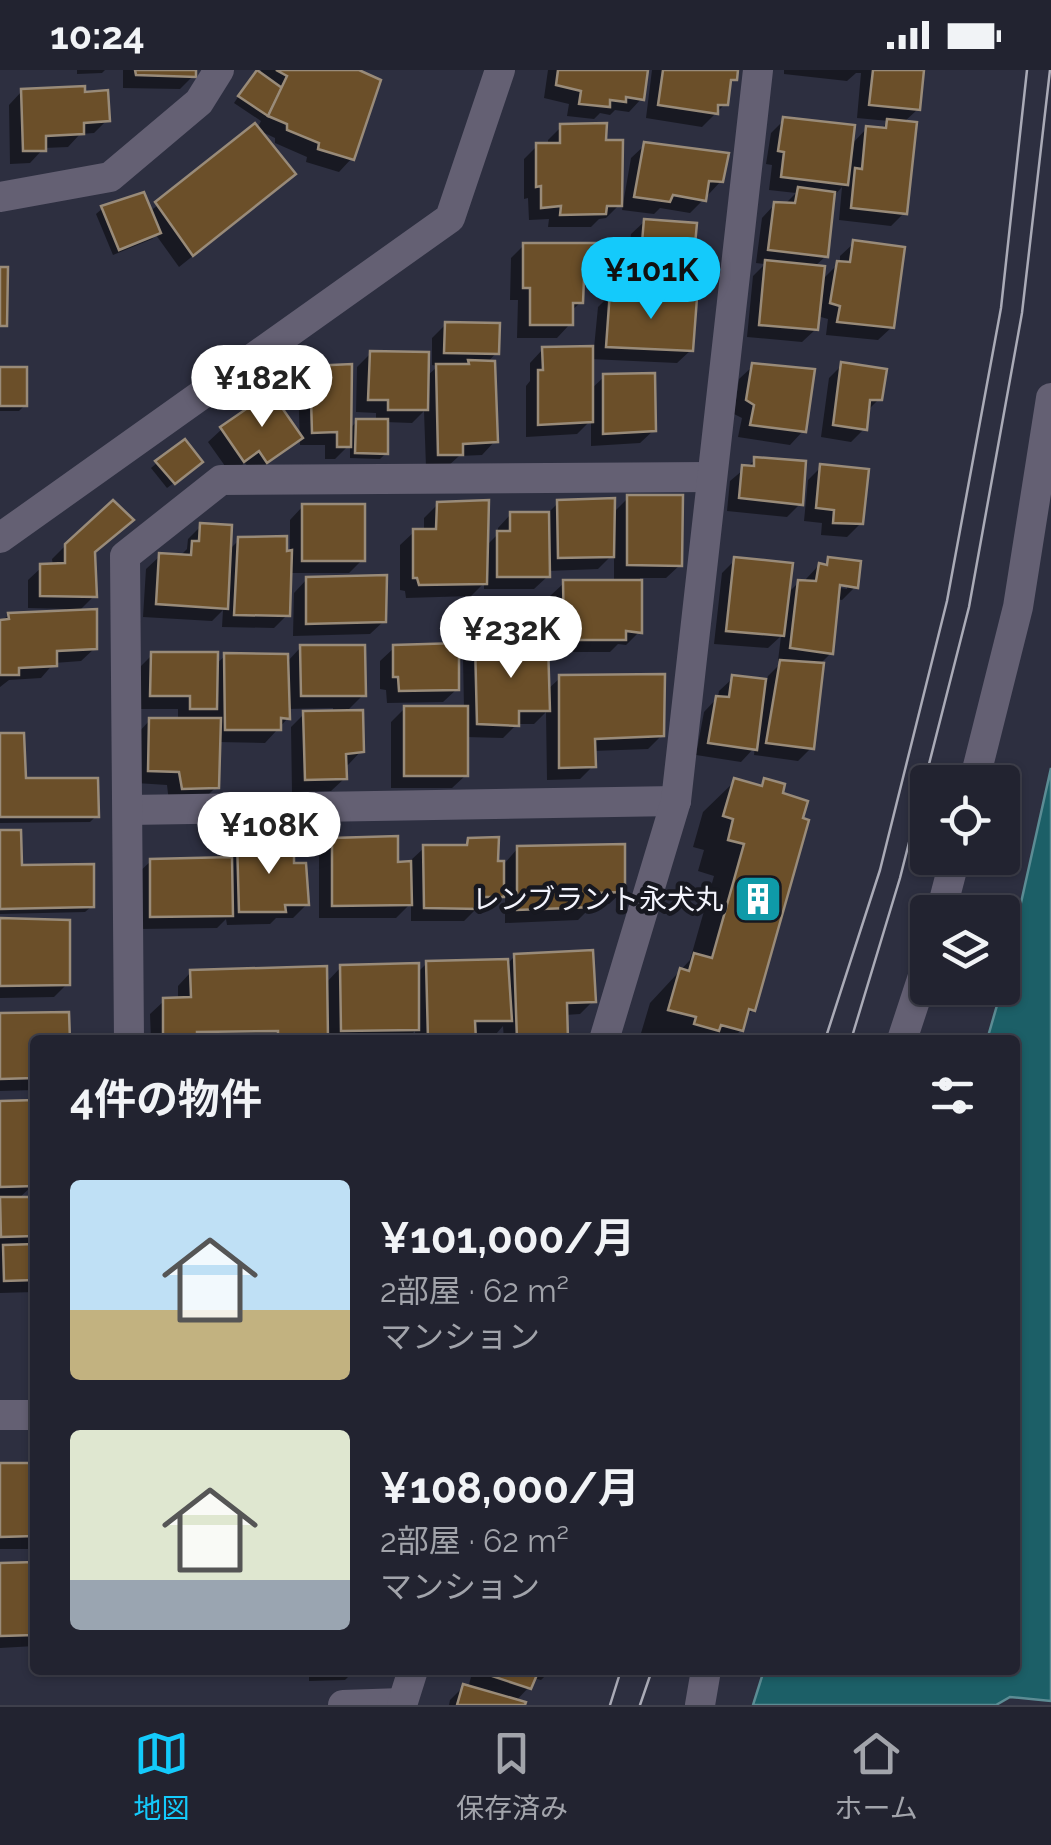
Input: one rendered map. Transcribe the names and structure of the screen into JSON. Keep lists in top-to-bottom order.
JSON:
{
  "places": {
    "building": ["レンブラント永犬丸"]
  },
  "page": {
    "status": "10:24",
    "price": [
      "¥101K",
      "¥182K",
      "¥232K",
      "¥108K"
    ],
    "heading": "4件の物件",
    "list": [
      {
        "name": "¥101,000/月",
        "note": "2部屋 · 62 m² · マンション"
      },
      {
        "name": "¥108,000/月",
        "note": "2部屋 · 62 m² · マンション"
      }
    ],
    "tabs": ["地図", "保存済み", "ホーム"]
  }
}
